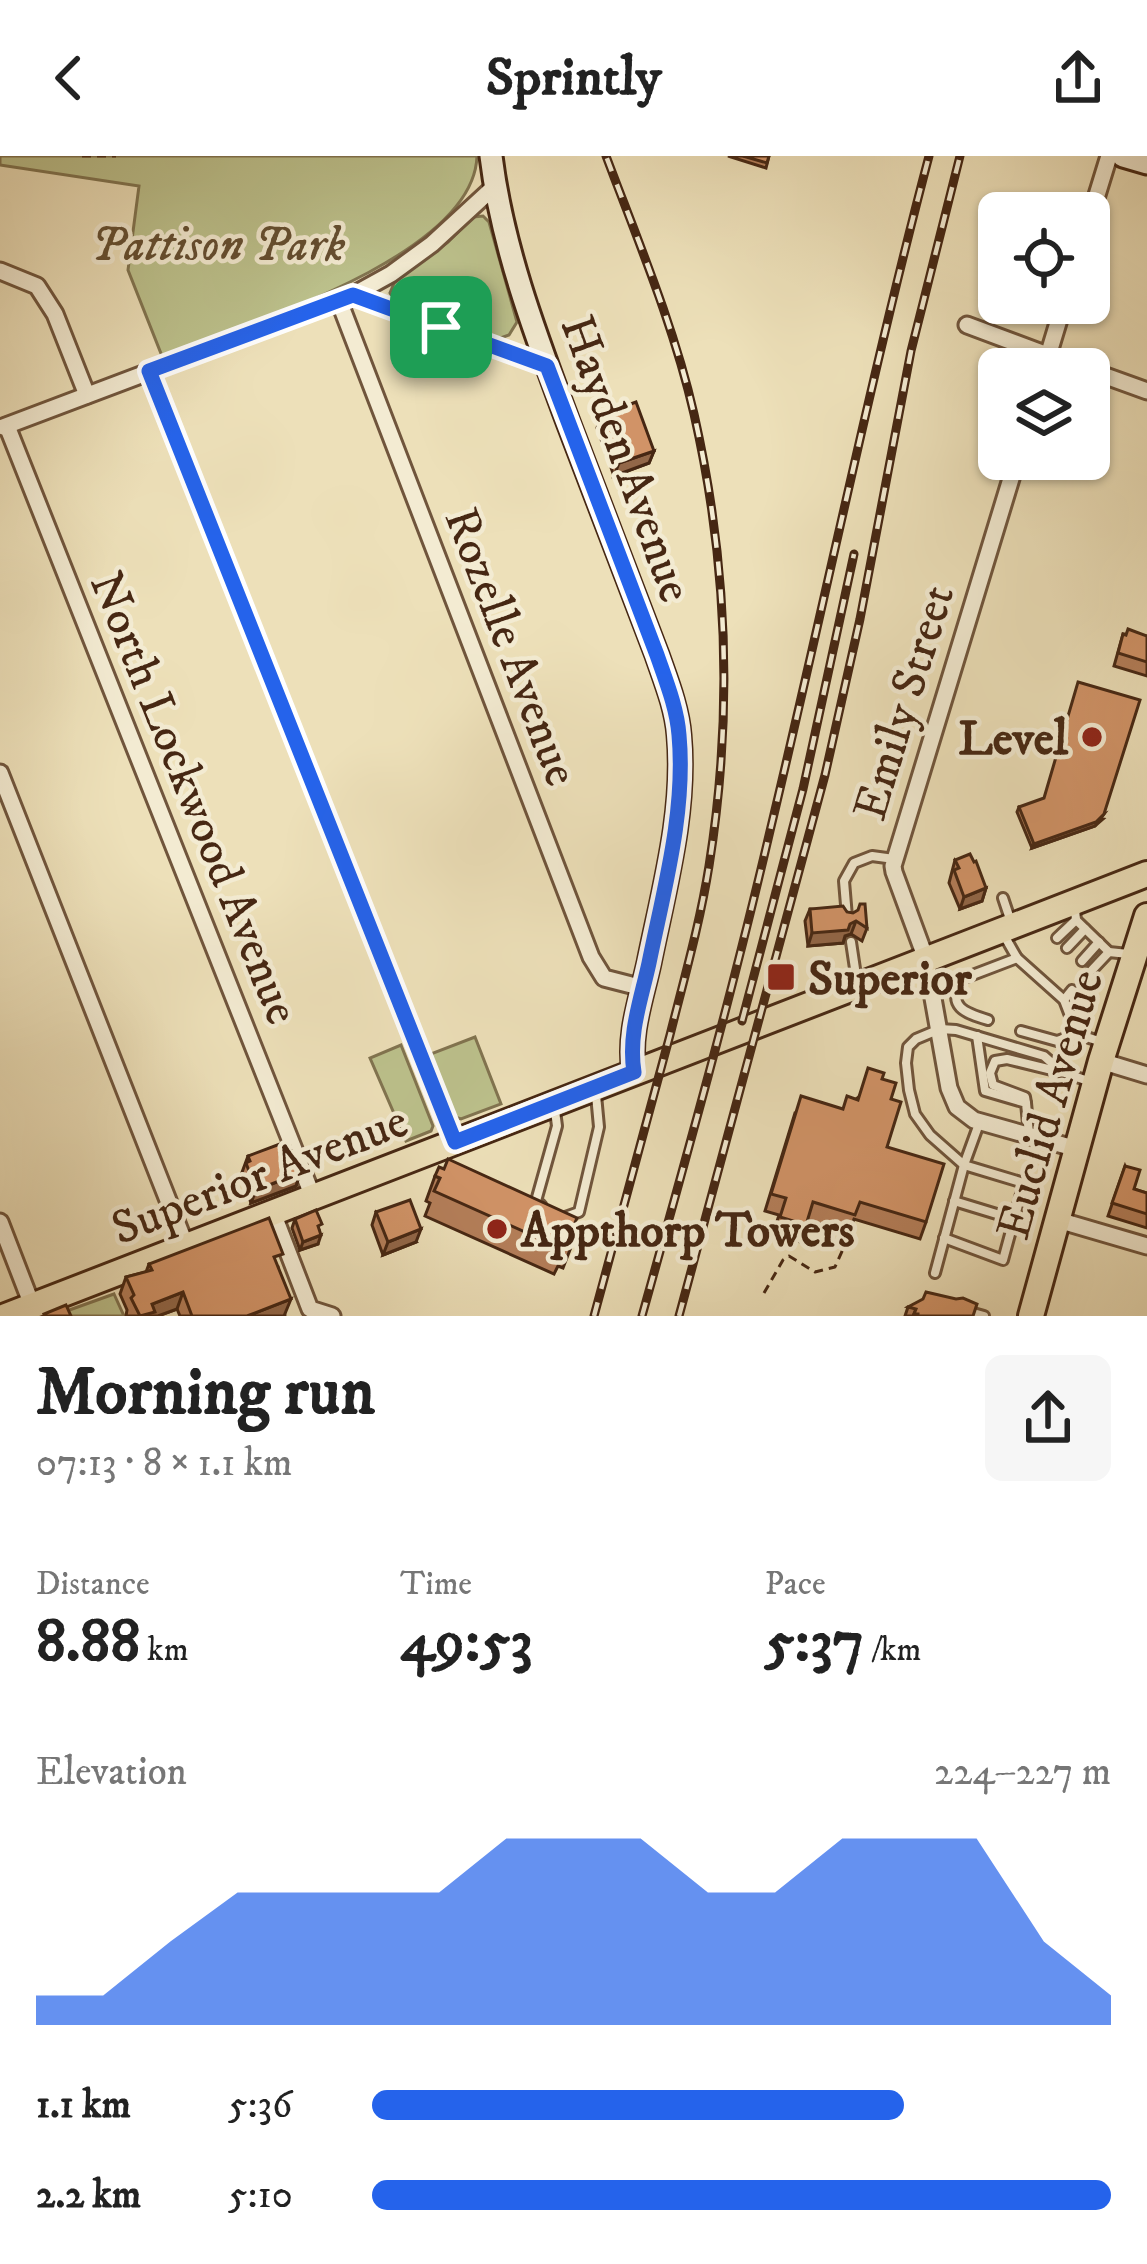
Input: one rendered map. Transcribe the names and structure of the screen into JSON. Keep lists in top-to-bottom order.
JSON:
{
  "streets": {
    "main road": ["Euclid Avenue", "Superior Avenue"],
    "street": [
      "Hayden Avenue",
      "Rozelle Avenue",
      "Emily Street",
      "North Lockwood Avenue"
    ]
  },
  "crossings": [
    ["Hayden Avenue", "Rozelle Avenue"],
    ["Hayden Avenue", "Superior Avenue"],
    ["Emily Street", "Superior Avenue"],
    ["North Lockwood Avenue", "Superior Avenue"]
  ],
  "parks": ["Pattison Park"],
  "places": {
    "other": ["Level", "Appthorp Towers"],
    "transit": ["Superior"]
  },
  "page": {
    "header": "Sprintly",
    "heading": ["Morning run", "07:13 · 8 × 1.1 km"],
    "stats": [
      ["Distance", "8.88 km"],
      ["Time", "49:53"],
      ["Pace", "5:37 /km"]
    ],
    "chart": ["Elevation", "224–227 m"],
    "list": [
      {
        "name": "1.1 km",
        "note": "5:36"
      },
      {
        "name": "2.2 km",
        "note": "5:10"
      }
    ]
  }
}
